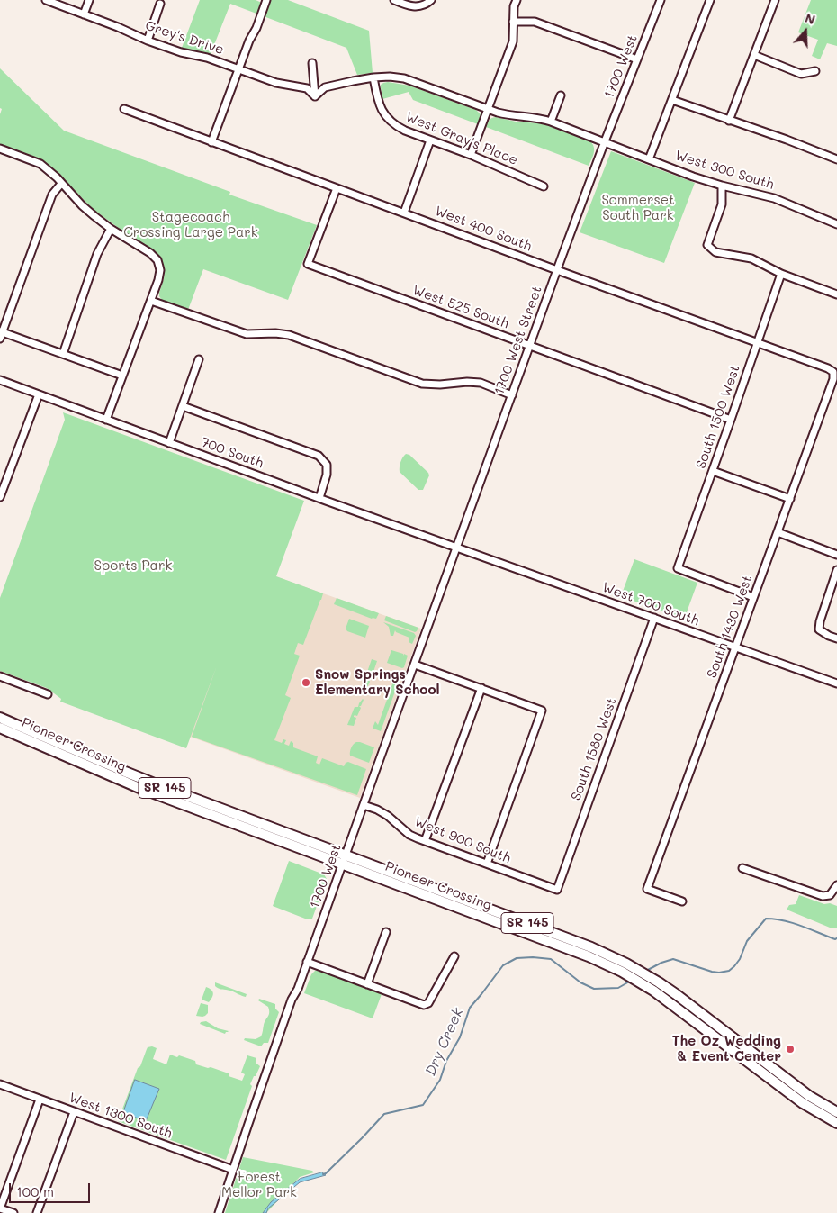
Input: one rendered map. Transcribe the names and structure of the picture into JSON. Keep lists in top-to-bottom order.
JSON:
{
  "streets": {
    "highway": ["Pioneer Crossing", "SR 145"],
    "street": [
      "Grey's Drive",
      "1700 West",
      "West Gray's Place",
      "West 300 South",
      "West 400 South",
      "West 525 South",
      "1700 West Street",
      "South 1500 West",
      "700 South",
      "West 700 South",
      "South 1430 West",
      "South 1580 West",
      "West 900 South",
      "West 1300 South"
    ]
  },
  "crossings": [
    ["Grey's Drive", "West 300 South"],
    ["1700 West", "West 300 South"],
    ["1700 West", "1700 West Street"],
    ["1700 West", "700 South"],
    ["1700 West", "West 700 South"],
    ["1700 West", "Pioneer Crossing"],
    ["1700 West", "West 900 South"],
    ["1700 West", "West 1300 South"],
    ["West Gray's Place", "West 300 South"],
    ["West 300 South", "1700 West Street"],
    ["West 400 South", "West 525 South"],
    ["West 400 South", "1700 West Street"],
    ["West 400 South", "South 1500 West"],
    ["West 400 South", "South 1430 West"],
    ["West 525 South", "1700 West Street"],
    ["West 525 South", "South 1500 West"],
    ["1700 West Street", "700 South"],
    ["1700 West Street", "West 700 South"],
    ["South 1500 West", "South 1430 West"],
    ["700 South", "West 700 South"],
    ["West 700 South", "South 1430 West"],
    ["West 700 South", "South 1580 West"],
    ["South 1580 West", "West 900 South"]
  ],
  "water": ["Dry Creek"],
  "parks": [
    "Sommerset South Park",
    "Stagecoach Crossing Large Park",
    "Sports Park",
    "Forest Mellor Park"
  ],
  "places": ["Snow Springs Elementary School", "The Oz Wedding & Event Center"],
  "scale_bar": "100 m",
  "north": "top"
}
